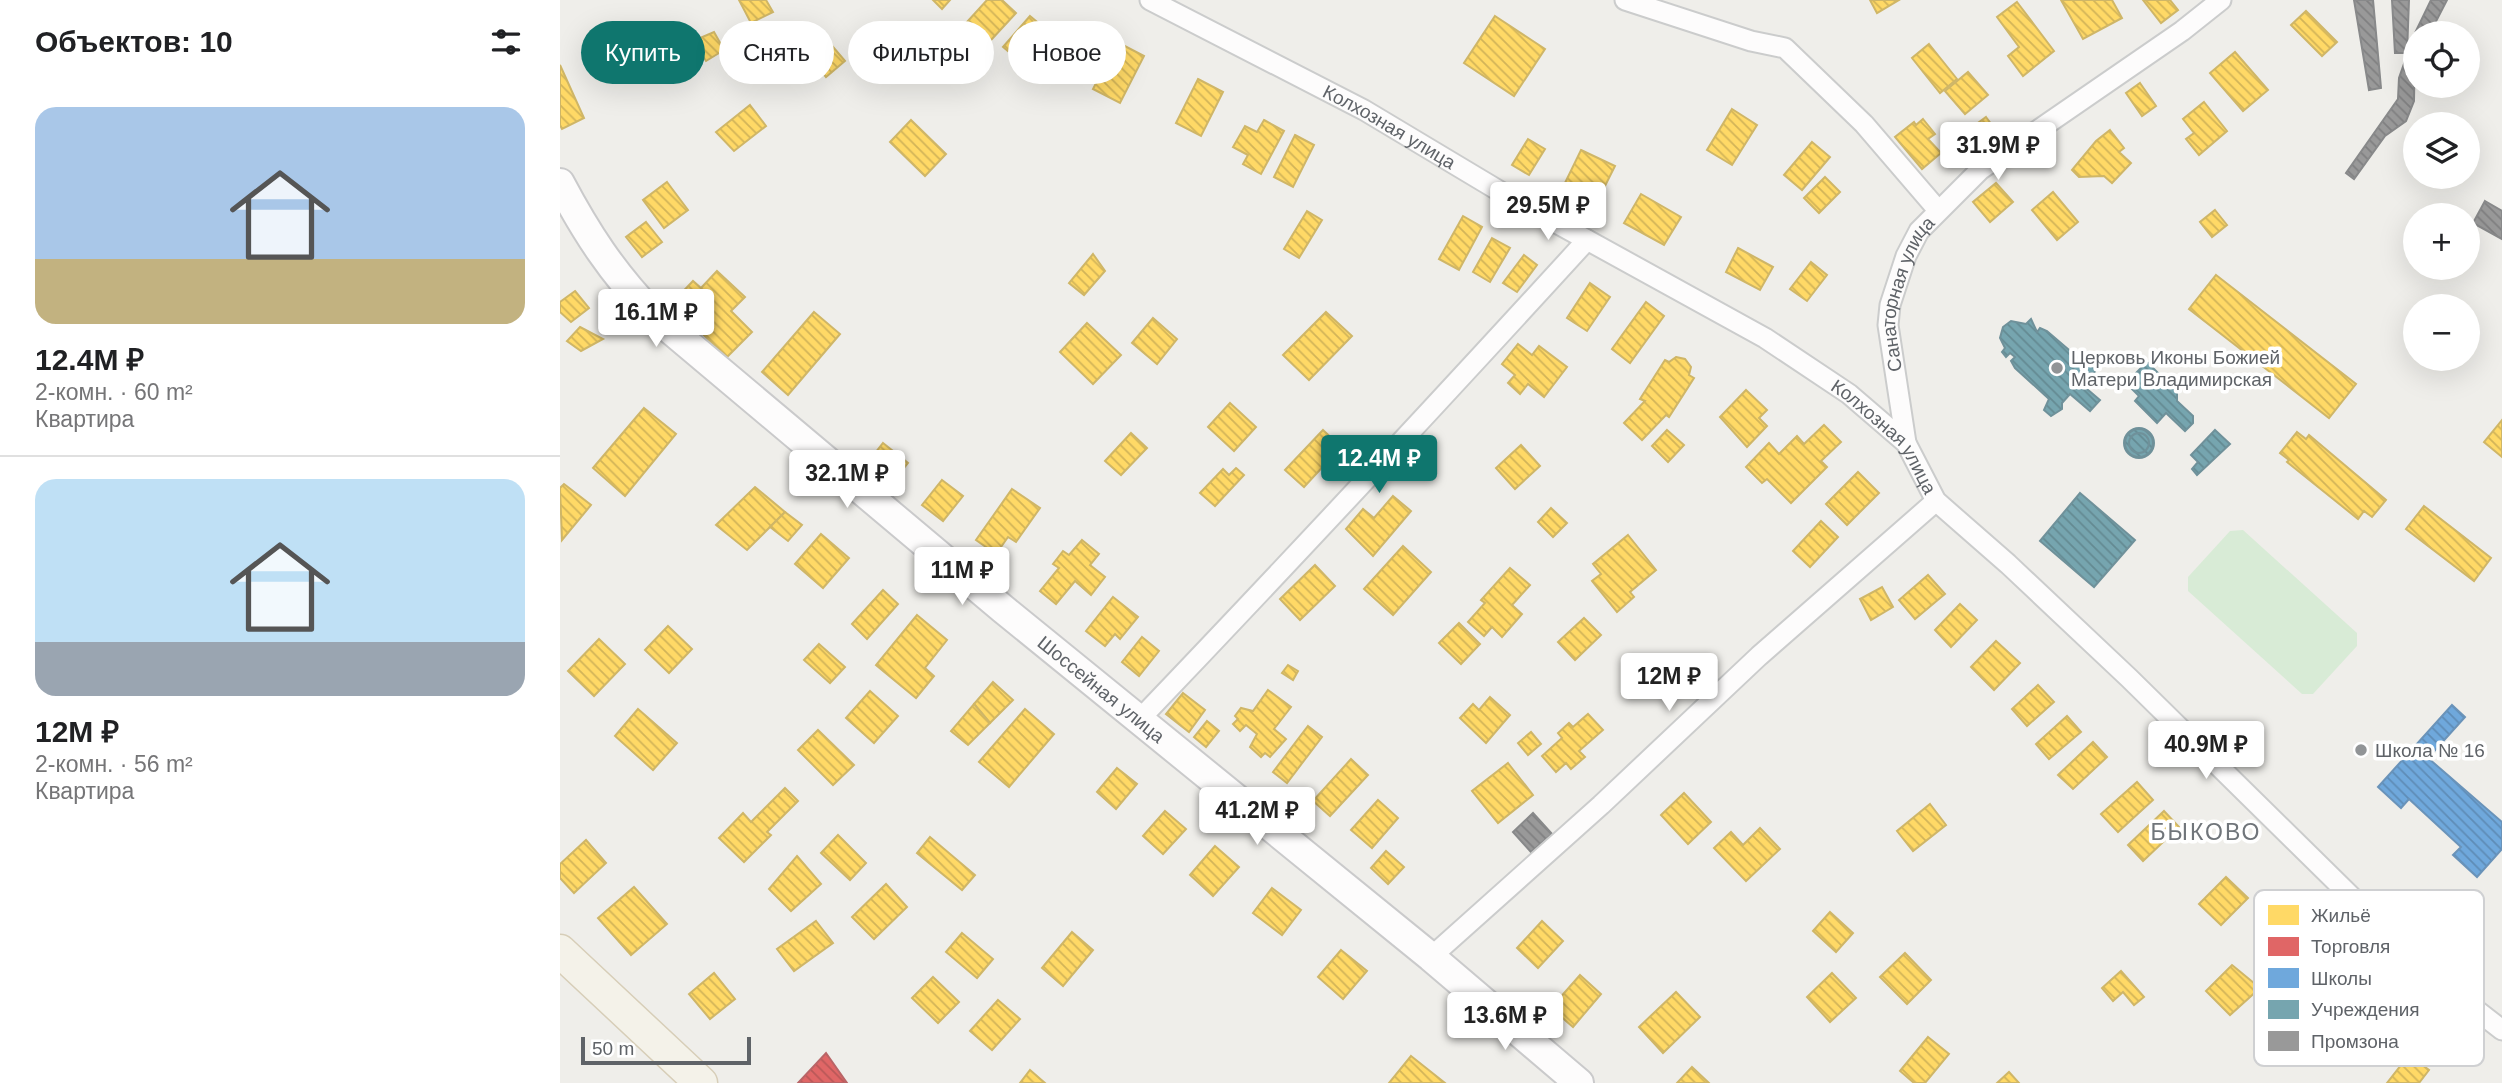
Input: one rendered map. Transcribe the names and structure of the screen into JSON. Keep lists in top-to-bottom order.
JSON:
{
  "streets": {
    "street": ["Колхозная улица", "Санаторная улица", "Шоссейная улица"]
  },
  "crossings": [
    ["Колхозная улица", "Санаторная улица"]
  ],
  "districts": ["БЫКОВО"],
  "places": ["Церковь Иконы Божией Матери Владимирская", "Школа № 16"],
  "legend": [
    "Жильё",
    "Торговля",
    "Школы",
    "Учреждения",
    "Промзона"
  ],
  "scale_bar": "50 m",
  "page": {
    "heading": "Объектов: 10",
    "map_buttons": ["+", "−"],
    "chip": [
      "Купить",
      "Снять",
      "Фильтры",
      "Новое"
    ],
    "list": [
      {
        "name": "12.4M ₽",
        "note": "2-комн. · 60 m² · Квартира"
      },
      {
        "name": "12M ₽",
        "note": "2-комн. · 56 m² · Квартира"
      }
    ],
    "price": [
      "31.9M ₽",
      "29.5M ₽",
      "16.1M ₽",
      "12.4M ₽",
      "32.1M ₽",
      "11M ₽",
      "12M ₽",
      "40.9M ₽",
      "41.2M ₽",
      "13.6M ₽"
    ],
    "scale": "50 m"
  }
}
